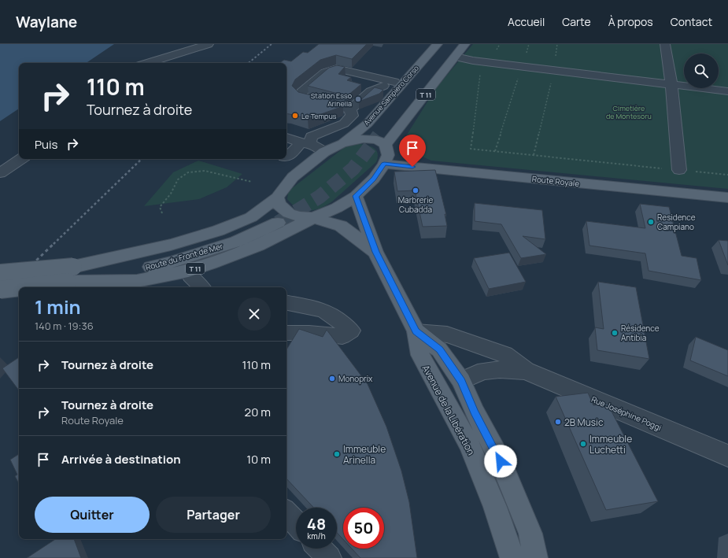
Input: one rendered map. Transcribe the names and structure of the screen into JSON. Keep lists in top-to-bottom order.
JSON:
{
  "streets": {
    "main road": [
      "T 11",
      "Avenue Sampiero Corso",
      "Route Royale",
      "Route du Front de Mer",
      "Avenue de la Libération"
    ],
    "street": ["Rue Joséphine Poggi"]
  },
  "crossings": [
    ["Avenue Sampiero Corso", "Route du Front de Mer"],
    ["Route Royale", "Route du Front de Mer"],
    ["Route du Front de Mer", "Avenue de la Libération"],
    ["Avenue de la Libération", "Rue Joséphine Poggi"]
  ],
  "parks": ["Cimetière de Montesoru"],
  "places": [
    "Station Esso Arinella",
    "Le Tempus",
    "Marbrerie Cubadda",
    "Residence Campiano",
    "Résidence Antibia",
    "Monoprix",
    "2B Music",
    "Immeuble Luchetti",
    "Immeuble Arinella"
  ],
  "page": {
    "header": "Waylane",
    "nav": [
      "Accueil",
      "Carte",
      "À propos",
      "Contact"
    ],
    "turn": ["110 m", "Tournez à droite"],
    "then": "Puis",
    "heading": ["1 min", "140 m · 19:36"],
    "list": [
      {
        "name": "Tournez à droite",
        "value": "110 m"
      },
      {
        "name": "Tournez à droite",
        "note": "Route Royale",
        "value": "20 m"
      },
      {
        "name": "Arrivée à destination",
        "value": "10 m"
      }
    ],
    "buttons": ["Quitter", "Partager"],
    "speed": "48 km/h",
    "limit": "50"
  }
}
